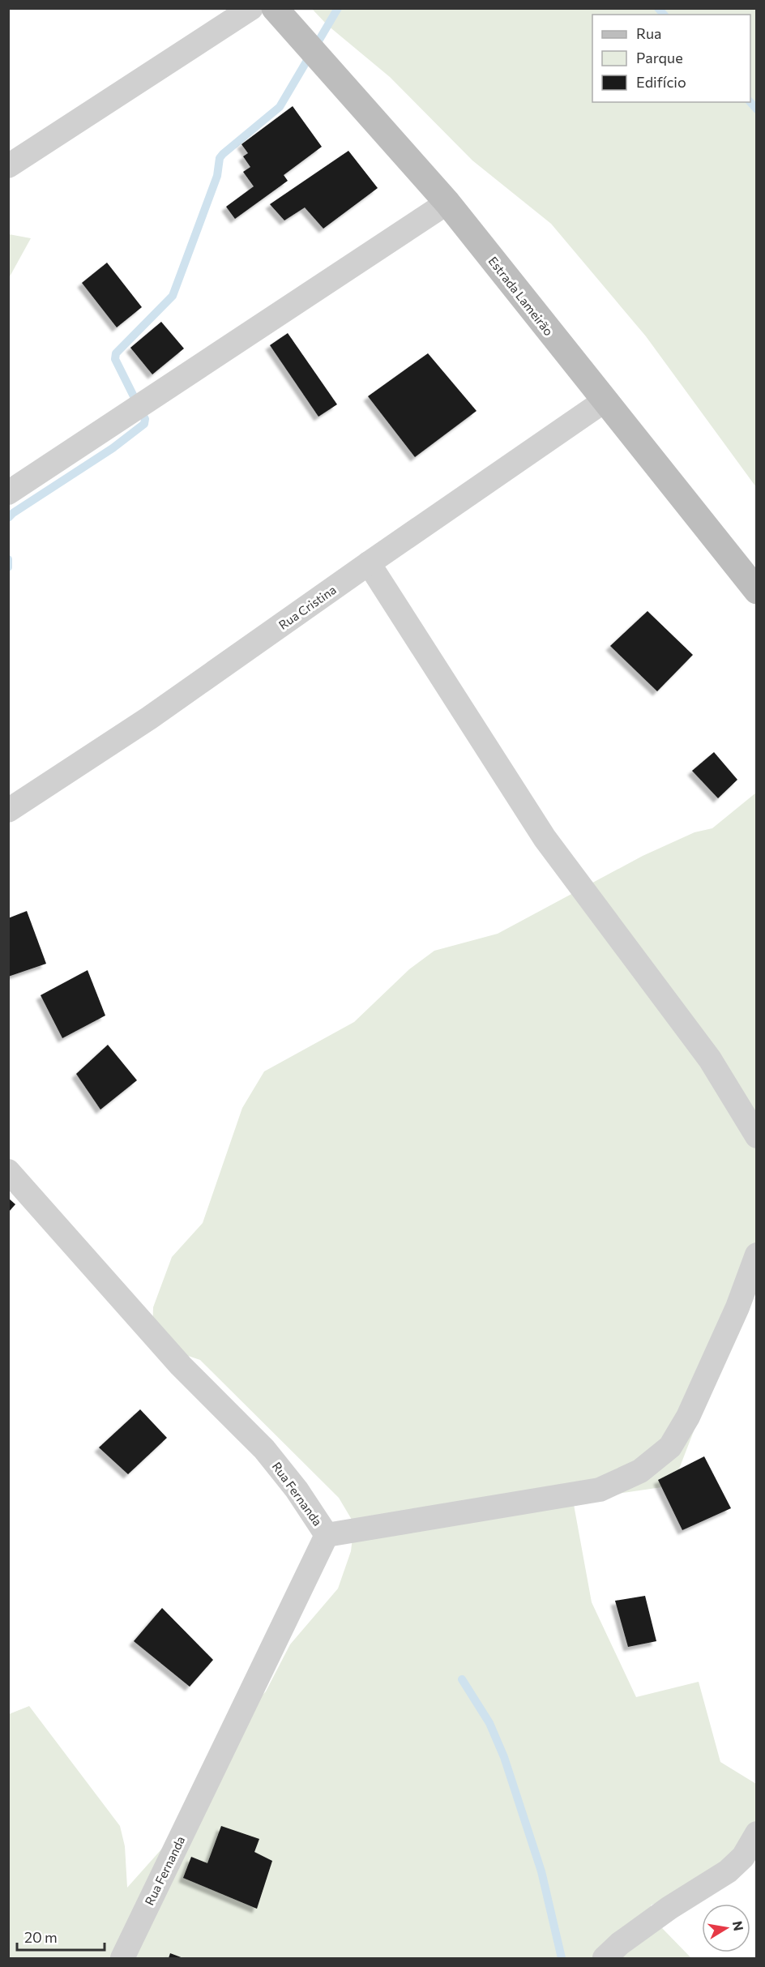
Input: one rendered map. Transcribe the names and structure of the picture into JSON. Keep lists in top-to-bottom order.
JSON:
{
  "streets": {
    "street": ["Estrada Lameirão", "Rua Cristina", "Rua Fernanda"]
  },
  "crossings": [
    ["Estrada Lameirão", "Rua Cristina"]
  ],
  "legend": ["Rua", "Parque", "Edifício"],
  "scale_bar": "20 m",
  "north": "right"
}
